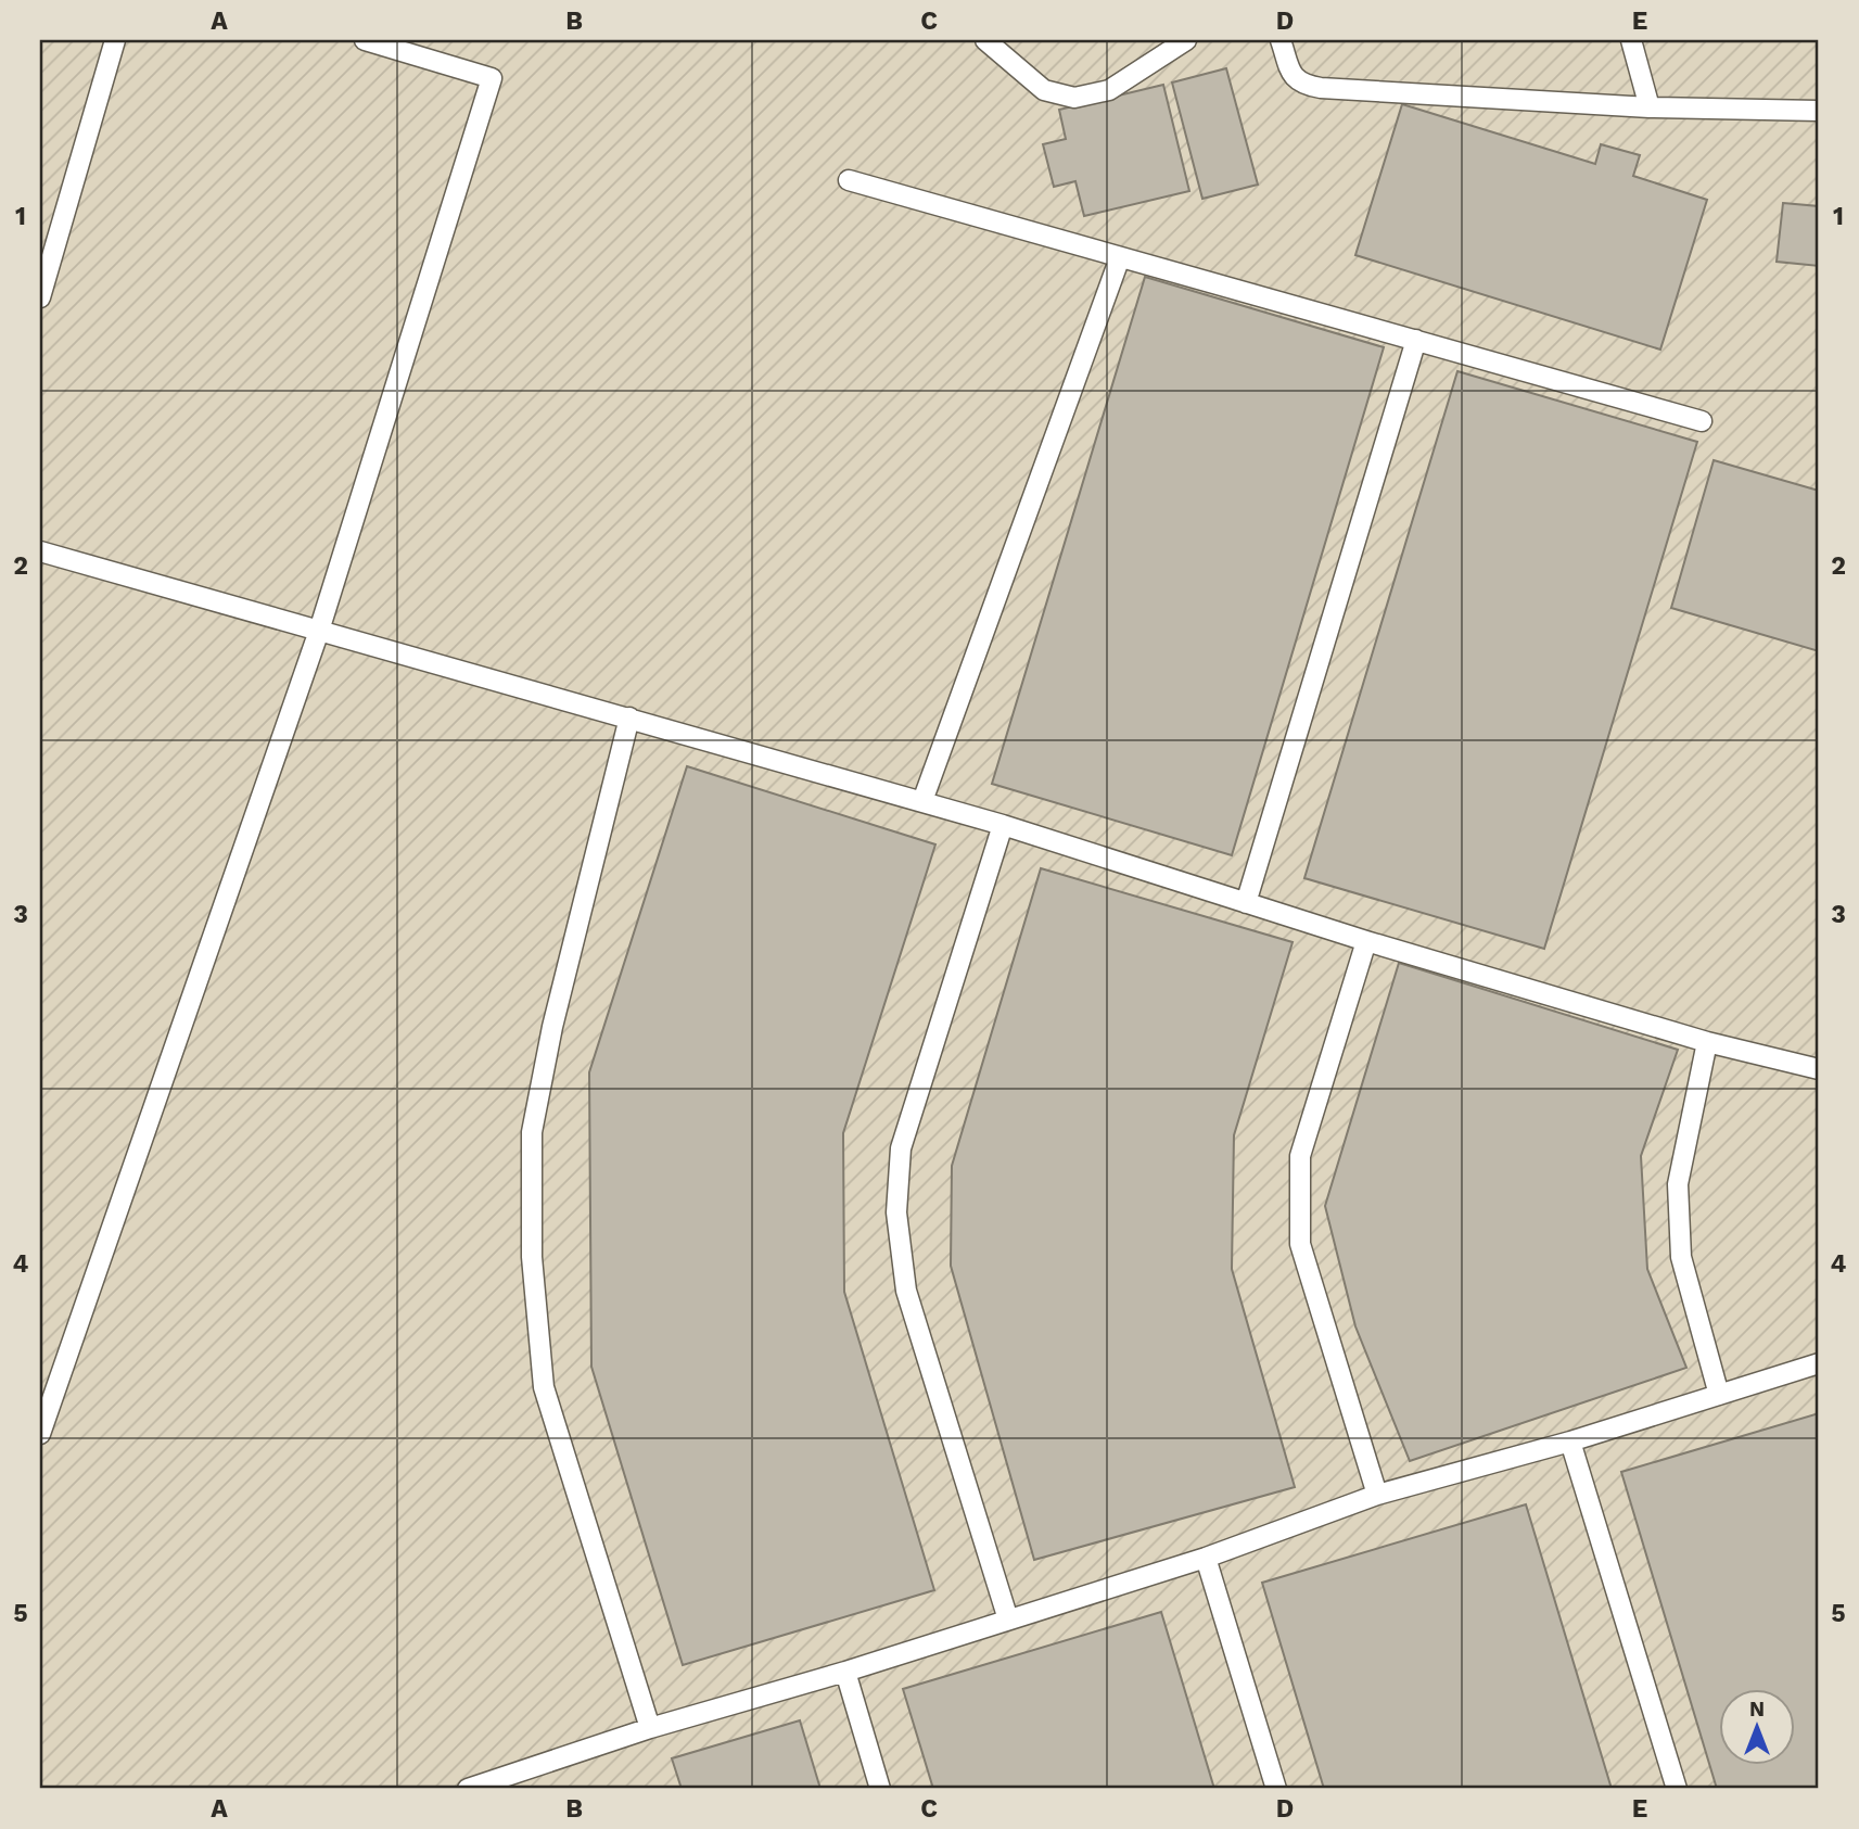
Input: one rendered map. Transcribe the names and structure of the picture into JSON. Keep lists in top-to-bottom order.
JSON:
{
  "north": "top",
  "grid": {
    "columns": [
      "A",
      "B",
      "C",
      "D",
      "E"
    ],
    "rows": [
      "1",
      "2",
      "3",
      "4",
      "5"
    ]
  }
}
